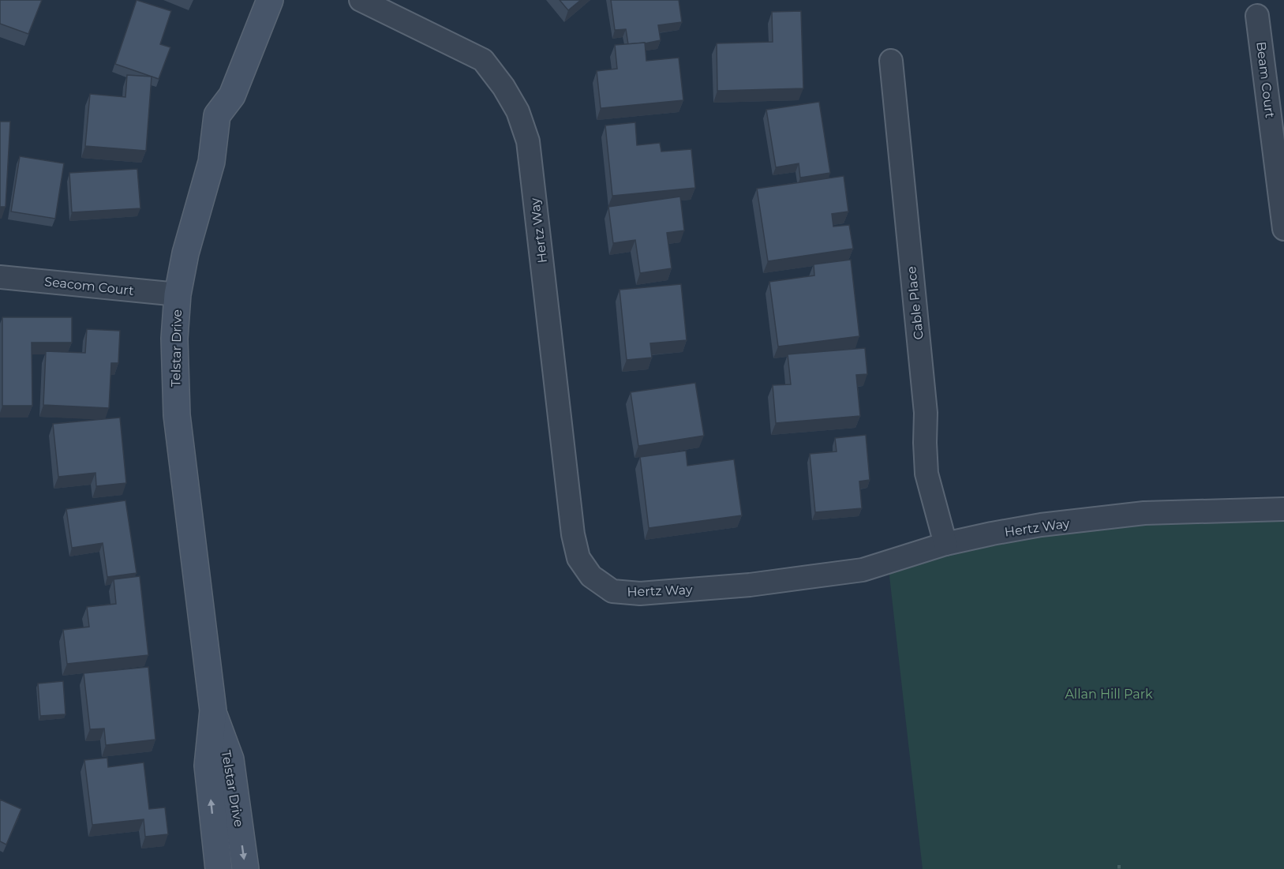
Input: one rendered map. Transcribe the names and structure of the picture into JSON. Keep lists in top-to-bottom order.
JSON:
{
  "streets": {
    "street": [
      "Beam Court",
      "Hertz Way",
      "Seacom Court",
      "Cable Place",
      "Telstar Drive"
    ]
  },
  "crossings": [
    ["Hertz Way", "Cable Place"],
    ["Seacom Court", "Telstar Drive"]
  ],
  "parks": ["Allan Hill Park"]
}
